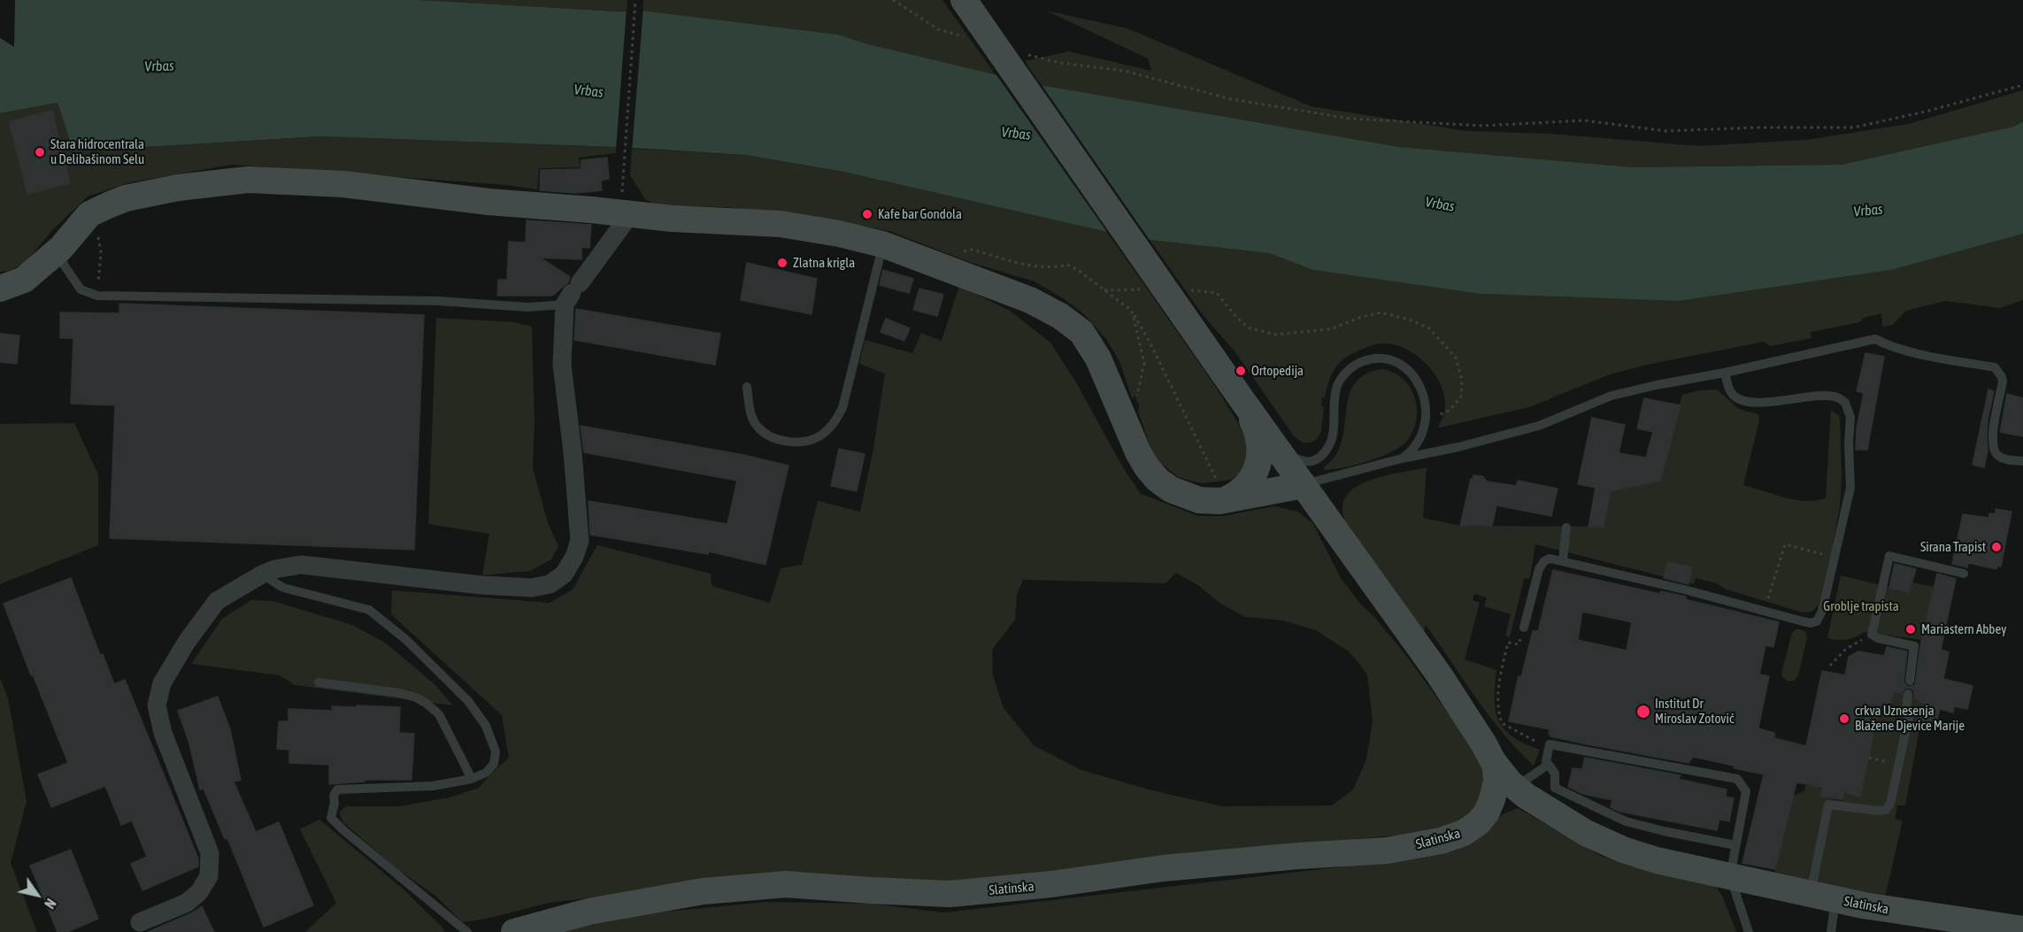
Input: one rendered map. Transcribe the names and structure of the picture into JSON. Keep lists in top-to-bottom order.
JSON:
{
  "streets": {
    "street": ["Slatinska"]
  },
  "water": ["Vrbas"],
  "parks": ["Groblje trapista"],
  "places": [
    "Stara hidrocentrala u Delibašinom Selu",
    "Kafe bar Gondola",
    "Zlatna krigla",
    "Ortopedija",
    "Sirana Trapist",
    "Mariastern Abbey",
    "Institut Dr Miroslav Zotović",
    "crkva Uznesenja Blažene Djevice Marije"
  ],
  "north": "bottom right"
}
